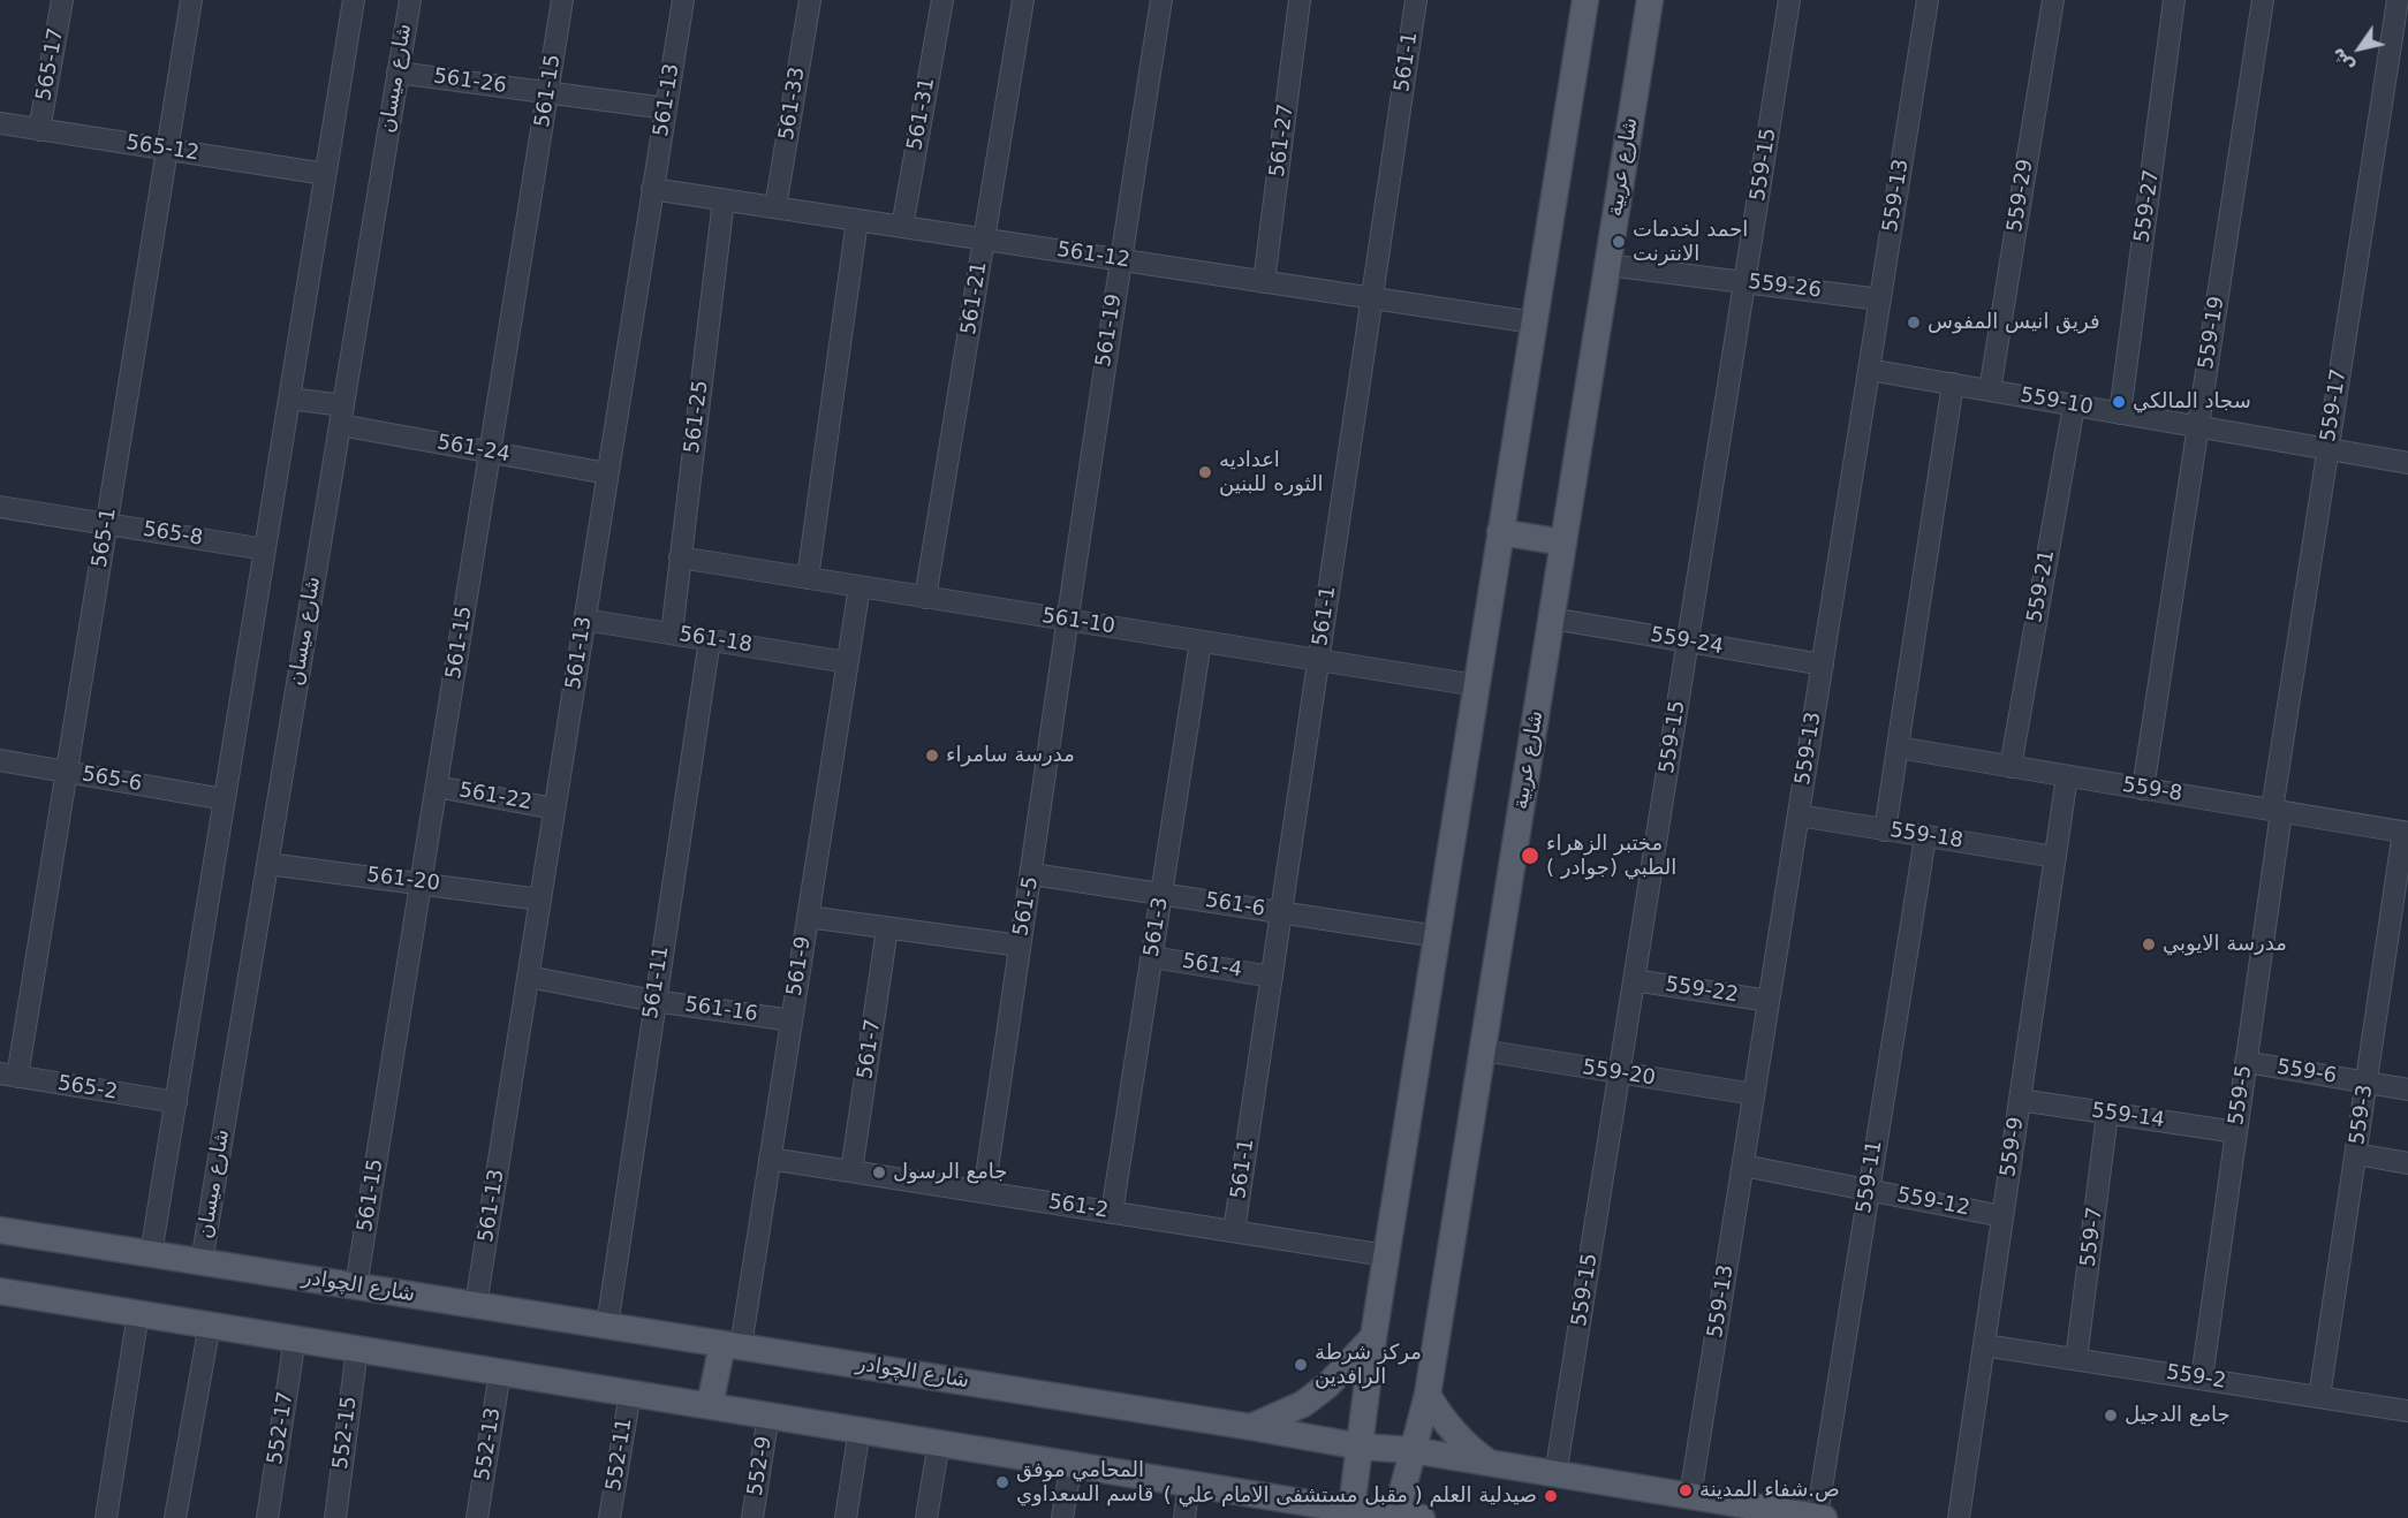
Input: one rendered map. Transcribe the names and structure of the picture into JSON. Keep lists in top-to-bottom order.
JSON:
{
  "streets": {
    "main road": ["شارع عربية", "شارع الچوادر"],
    "street": [
      "561-1",
      "565-17",
      "شارع ميسان",
      "561-26",
      "561-15",
      "561-13",
      "561-33",
      "561-31",
      "561-27",
      "565-12",
      "559-15",
      "559-13",
      "559-29",
      "559-27",
      "561-12",
      "559-26",
      "561-21",
      "561-19",
      "559-19",
      "559-10",
      "559-17",
      "561-25",
      "561-24",
      "565-8",
      "565-1",
      "559-21",
      "561-10",
      "561-18",
      "559-24",
      "565-6",
      "559-8",
      "561-22",
      "559-18",
      "561-20",
      "561-6",
      "561-5",
      "561-3",
      "561-9",
      "561-4",
      "561-11",
      "559-22",
      "561-16",
      "561-7",
      "559-6",
      "559-20",
      "565-2",
      "559-5",
      "559-3",
      "559-14",
      "559-9",
      "559-11",
      "559-12",
      "561-2",
      "559-7",
      "559-2",
      "552-17",
      "552-15",
      "552-13",
      "552-11",
      "552-9"
    ]
  },
  "crossings": [
    ["561-1", "561-12"],
    ["561-1", "561-10"],
    ["561-1", "561-6"],
    ["561-1", "561-4"],
    ["561-1", "561-2"],
    ["565-17", "565-12"],
    ["شارع ميسان", "561-26"],
    ["شارع ميسان", "561-24"],
    ["شارع ميسان", "561-20"],
    ["شارع ميسان", "شارع الچوادر"],
    ["561-26", "561-15"],
    ["561-26", "561-13"],
    ["561-15", "561-24"],
    ["561-15", "561-22"],
    ["561-15", "561-20"],
    ["561-15", "شارع الچوادر"],
    ["561-13", "561-12"],
    ["561-13", "561-24"],
    ["561-13", "561-18"],
    ["561-13", "561-22"],
    ["561-13", "561-20"],
    ["561-13", "561-16"],
    ["561-13", "شارع الچوادر"],
    ["561-33", "561-12"],
    ["561-31", "561-12"],
    ["561-27", "561-12"],
    ["565-12", "565-1"],
    ["559-15", "559-26"],
    ["559-15", "559-24"],
    ["559-15", "559-22"],
    ["559-15", "559-20"],
    ["559-15", "شارع الچوادر"],
    ["شارع عربية", "559-26"],
    ["شارع عربية", "559-24"],
    ["شارع عربية", "559-20"],
    ["شارع عربية", "شارع الچوادر"],
    ["559-13", "559-26"],
    ["559-13", "559-10"],
    ["559-13", "559-24"],
    ["559-13", "559-18"],
    ["559-13", "559-22"],
    ["559-13", "559-20"],
    ["559-13", "559-12"],
    ["559-13", "شارع الچوادر"],
    ["559-29", "559-10"],
    ["559-27", "559-10"],
    ["561-12", "561-21"],
    ["561-12", "561-19"],
    ["561-12", "561-25"],
    ["561-21", "561-10"],
    ["561-19", "561-10"],
    ["561-19", "561-5"],
    ["559-19", "559-10"],
    ["559-19", "559-8"],
    ["559-10", "559-17"],
    ["559-10", "559-21"],
    ["559-17", "559-8"],
    ["559-17", "559-5"],
    ["561-25", "561-10"],
    ["561-25", "561-18"],
    ["565-8", "565-1"],
    ["565-1", "565-6"],
    ["565-1", "565-2"],
    ["559-21", "559-8"],
    ["561-10", "561-5"],
    ["561-10", "561-3"],
    ["561-10", "561-9"],
    ["561-18", "561-9"],
    ["561-18", "561-11"],
    ["559-8", "559-5"],
    ["559-8", "559-3"],
    ["559-8", "559-9"],
    ["559-18", "559-9"],
    ["559-18", "559-11"],
    ["561-6", "561-5"],
    ["561-6", "561-3"],
    ["561-5", "561-2"],
    ["561-3", "561-4"],
    ["561-3", "561-2"],
    ["561-9", "561-16"],
    ["561-9", "561-2"],
    ["561-9", "شارع الچوادر"],
    ["561-11", "561-16"],
    ["561-11", "شارع الچوادر"],
    ["561-7", "561-2"],
    ["559-6", "559-5"],
    ["559-6", "559-3"],
    ["559-5", "559-14"],
    ["559-5", "559-2"],
    ["559-3", "559-2"],
    ["559-14", "559-9"],
    ["559-14", "559-7"],
    ["559-9", "559-12"],
    ["559-9", "559-2"],
    ["559-11", "559-12"],
    ["559-11", "شارع الچوادر"],
    ["559-7", "559-2"]
  ],
  "places": [
    "احمد لخدمات الانترنت",
    "فريق انيس المفوس",
    "سجاد المالكي",
    "اعداديه الثوره للبنين",
    "مدرسة سامراء",
    "مختبر الزهراء الطبي (جوادر )",
    "مدرسة الايوبي",
    "جامع الرسول",
    "مركز شرطة الرافدين",
    "جامع الدجيل",
    "المحامي موفق قاسم السعداوي",
    "ص.شفاء المدينة",
    "صيدلية العلم ( مقبل مستشفى الامام علي )"
  ],
  "north": "bottom left"
}
